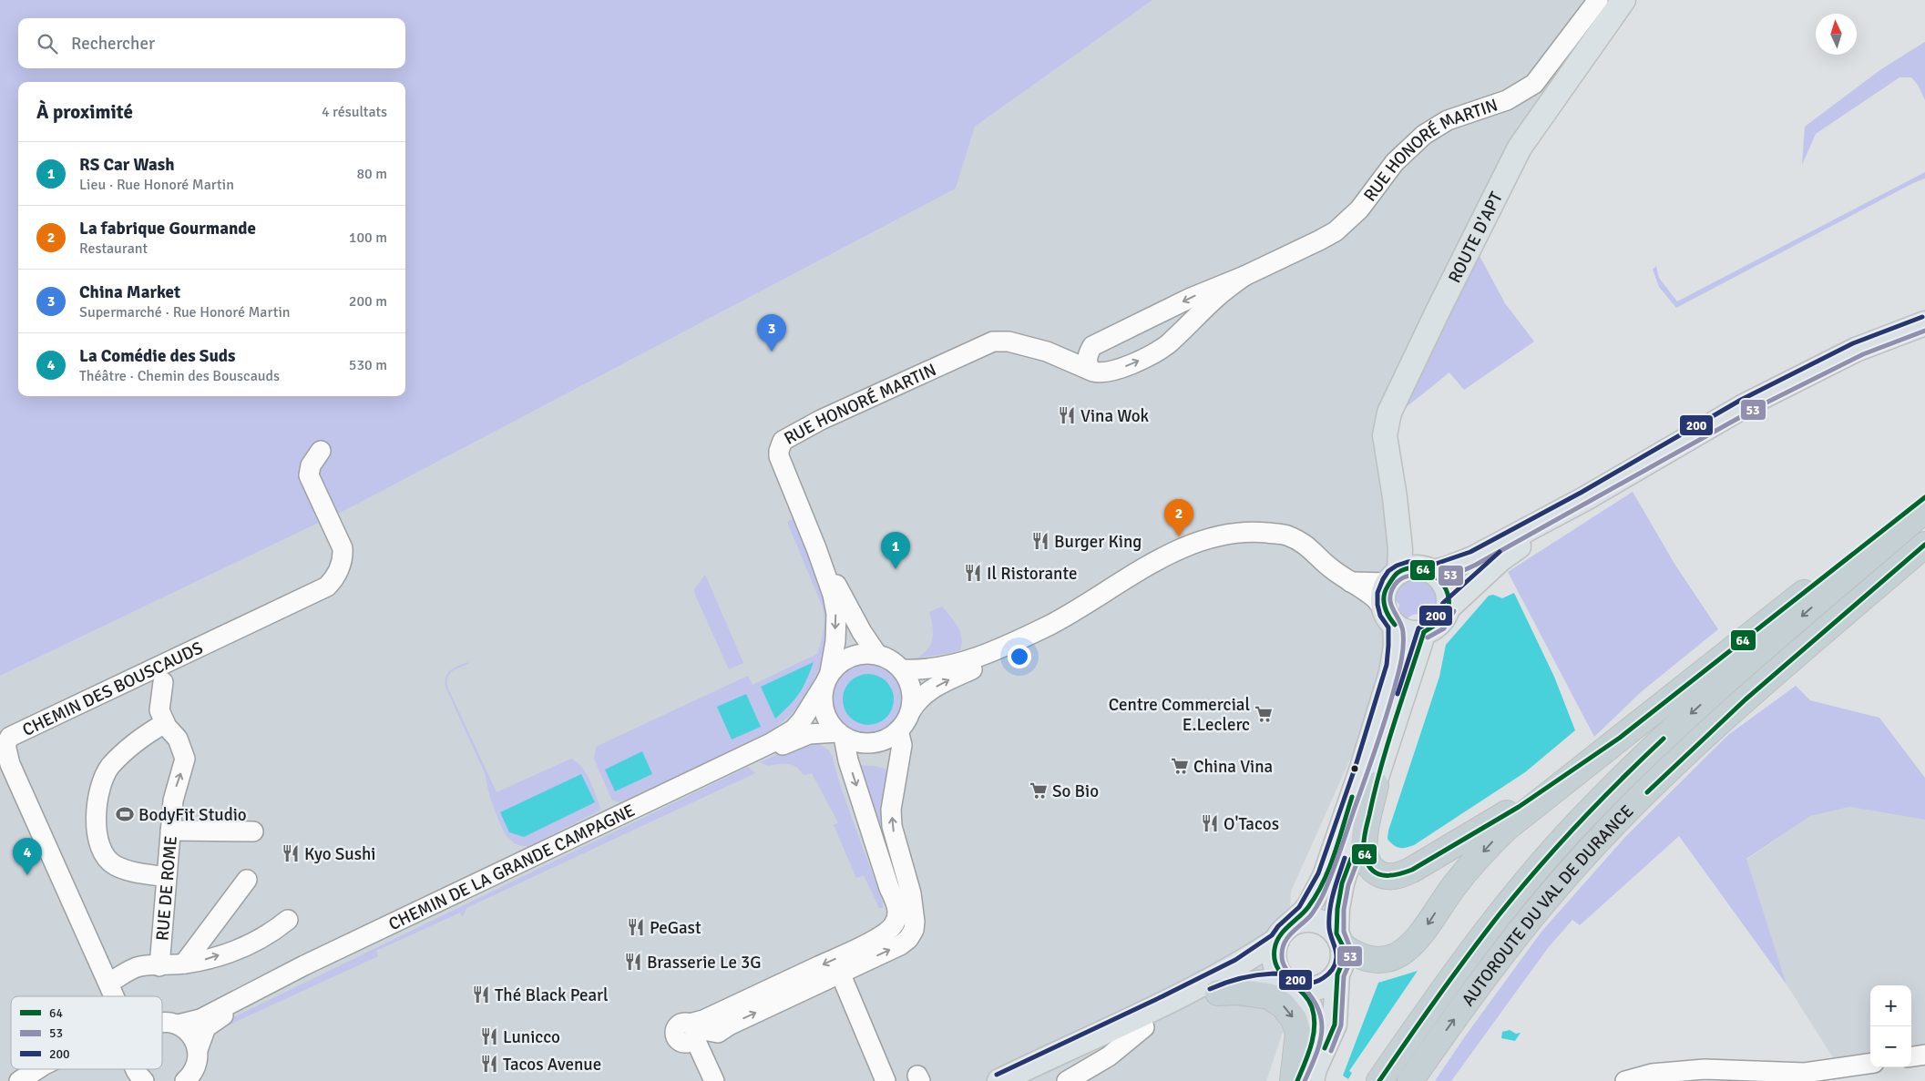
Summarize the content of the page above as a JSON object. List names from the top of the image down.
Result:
{
  "streets": {
    "highway": ["AUTOROUTE DU VAL DE DURANCE"],
    "main road": ["ROUTE D'APT"],
    "street": [
      "RUE HONORÉ MARTIN",
      "CHEMIN DES BOUSCAUDS",
      "CHEMIN DE LA GRANDE CAMPAGNE",
      "RUE DE ROME"
    ]
  },
  "crossings": [
    ["RUE HONORÉ MARTIN", "CHEMIN DE LA GRANDE CAMPAGNE"]
  ],
  "one_way": ["RUE DE ROME"],
  "places": {
    "restaurant": [
      "Vina Wok",
      "Burger King",
      "Il Ristorante",
      "O'Tacos",
      "Kyo Sushi",
      "PeGast",
      "Brasserie Le 3G",
      "Thé Black Pearl",
      "Lunicco",
      "Tacos Avenue"
    ],
    "supermarket": ["Centre Commercial E.Leclerc", "China Vina", "So Bio"],
    "sports": ["BodyFit Studio"]
  },
  "lines": ["transit line 200", "transit line 53", "transit line 64"],
  "legend": ["64", "53", "200"],
  "north": "top",
  "page": {
    "search": "Rechercher",
    "heading": ["À proximité", "4 résultats"],
    "list": [
      {
        "mark": "1",
        "name": "RS Car Wash",
        "note": "Lieu · Rue Honoré Martin",
        "value": "80 m"
      },
      {
        "mark": "2",
        "name": "La fabrique Gourmande",
        "note": "Restaurant",
        "value": "100 m"
      },
      {
        "mark": "3",
        "name": "China Market",
        "note": "Supermarché · Rue Honoré Martin",
        "value": "200 m"
      },
      {
        "mark": "4",
        "name": "La Comédie des Suds",
        "note": "Théâtre · Chemin des Bouscauds",
        "value": "530 m"
      }
    ],
    "pins": [
      "3",
      "2",
      "1",
      "4"
    ],
    "map_buttons": ["+", "−"]
  }
}
